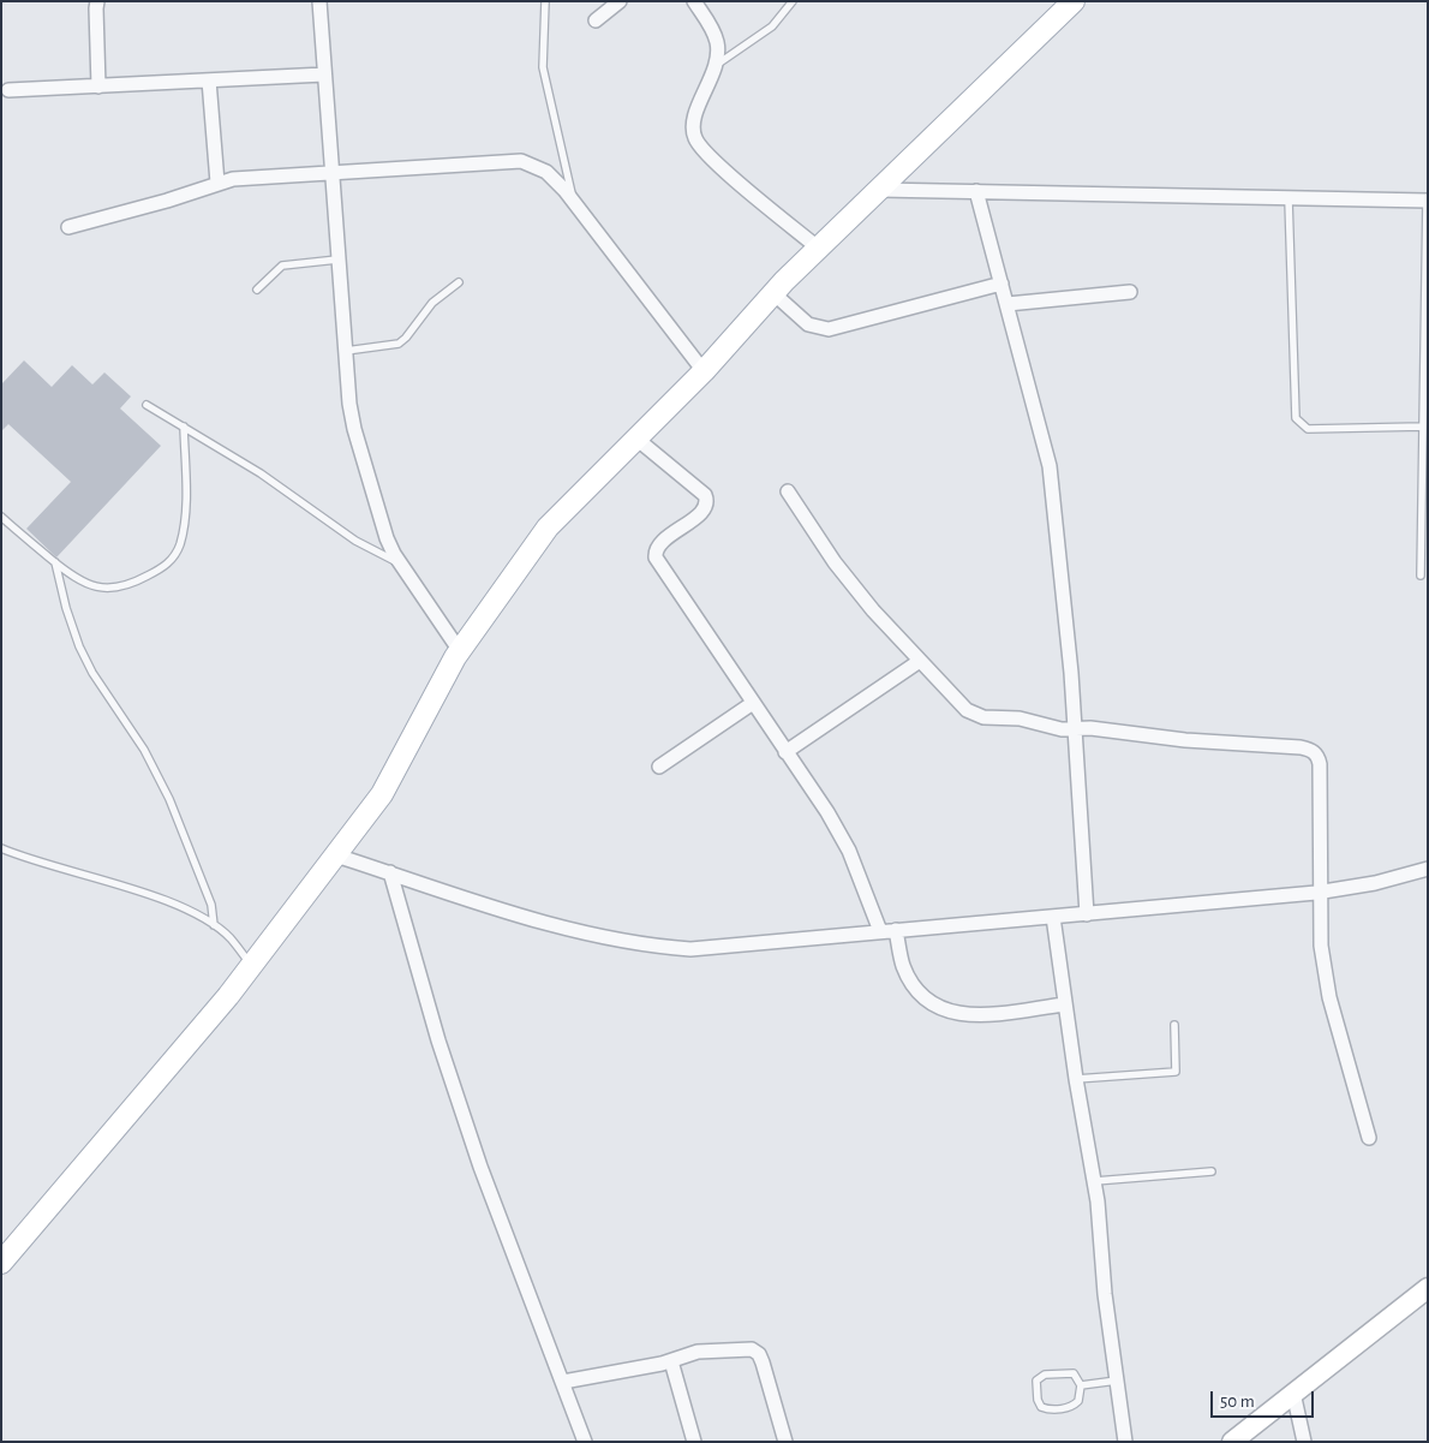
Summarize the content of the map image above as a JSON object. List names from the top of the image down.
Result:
{
  "scale_bar": "50 m"
}
